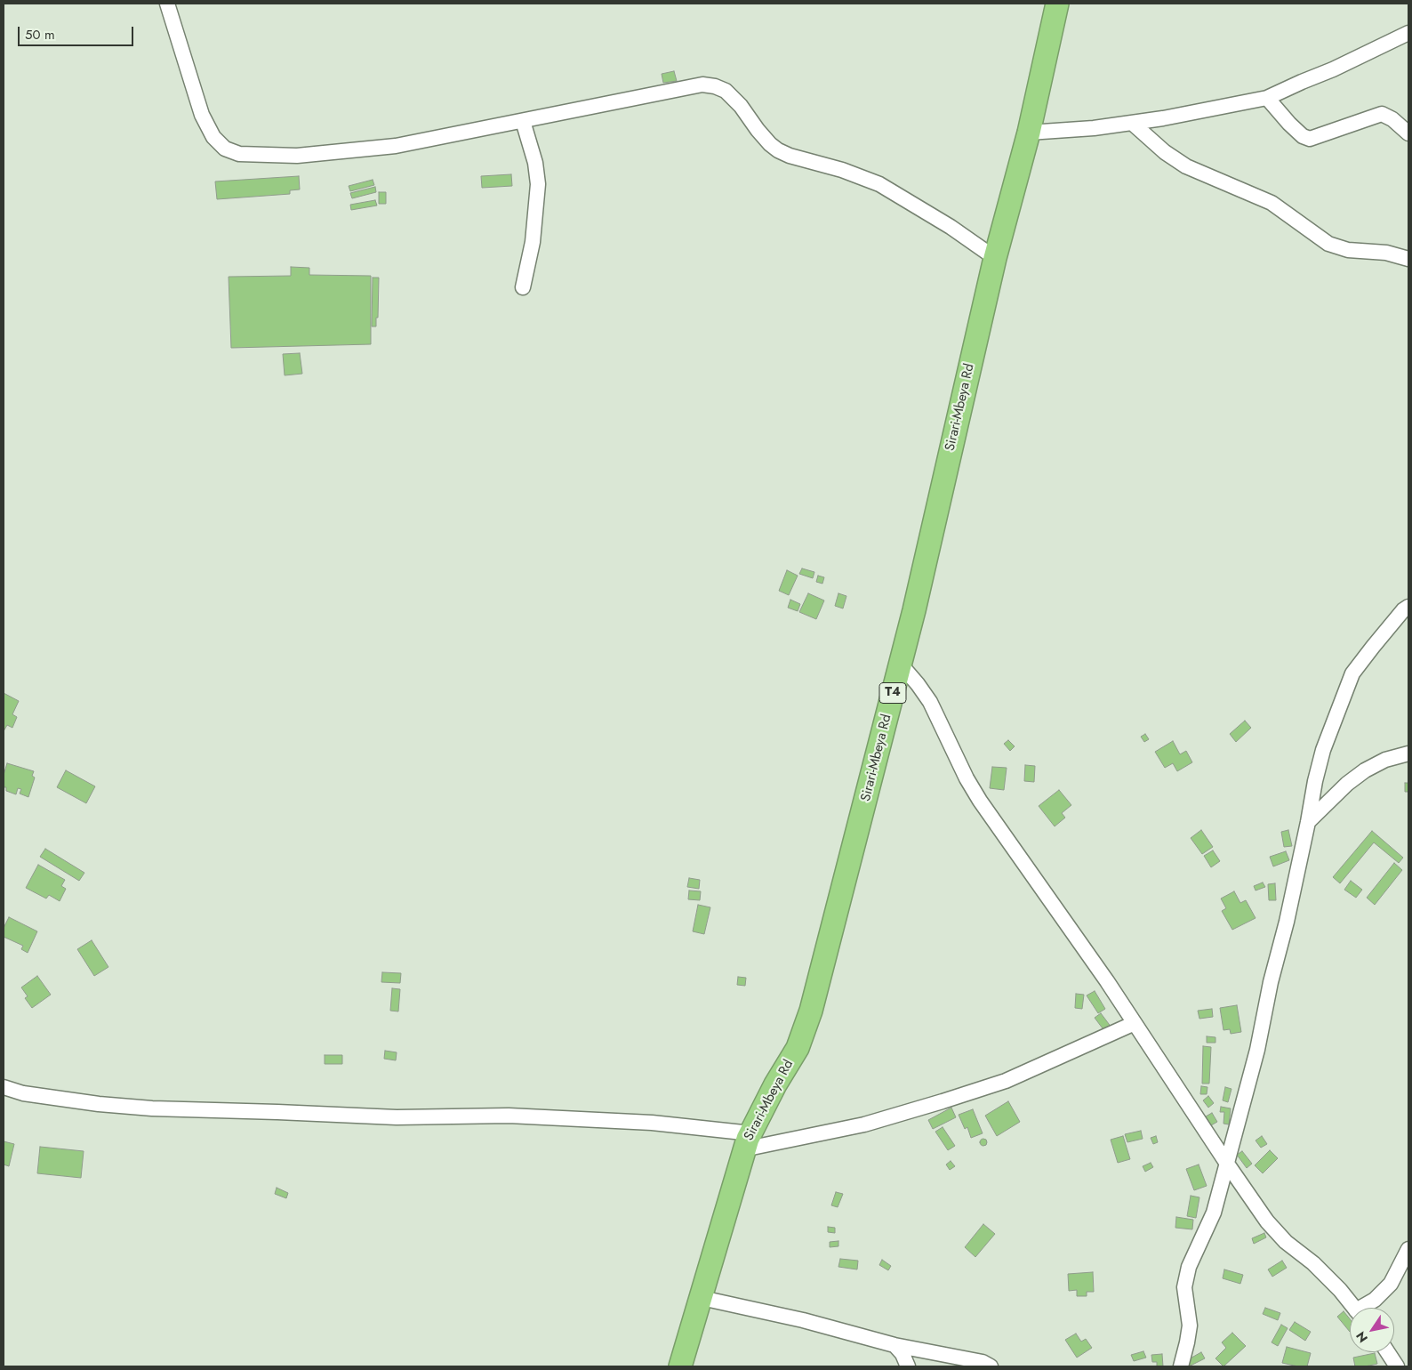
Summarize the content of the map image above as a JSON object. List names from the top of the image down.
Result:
{
  "streets": {
    "highway": ["Sirari-Mbeya Rd", "T4"]
  },
  "scale_bar": "50 m",
  "north": "bottom left"
}
